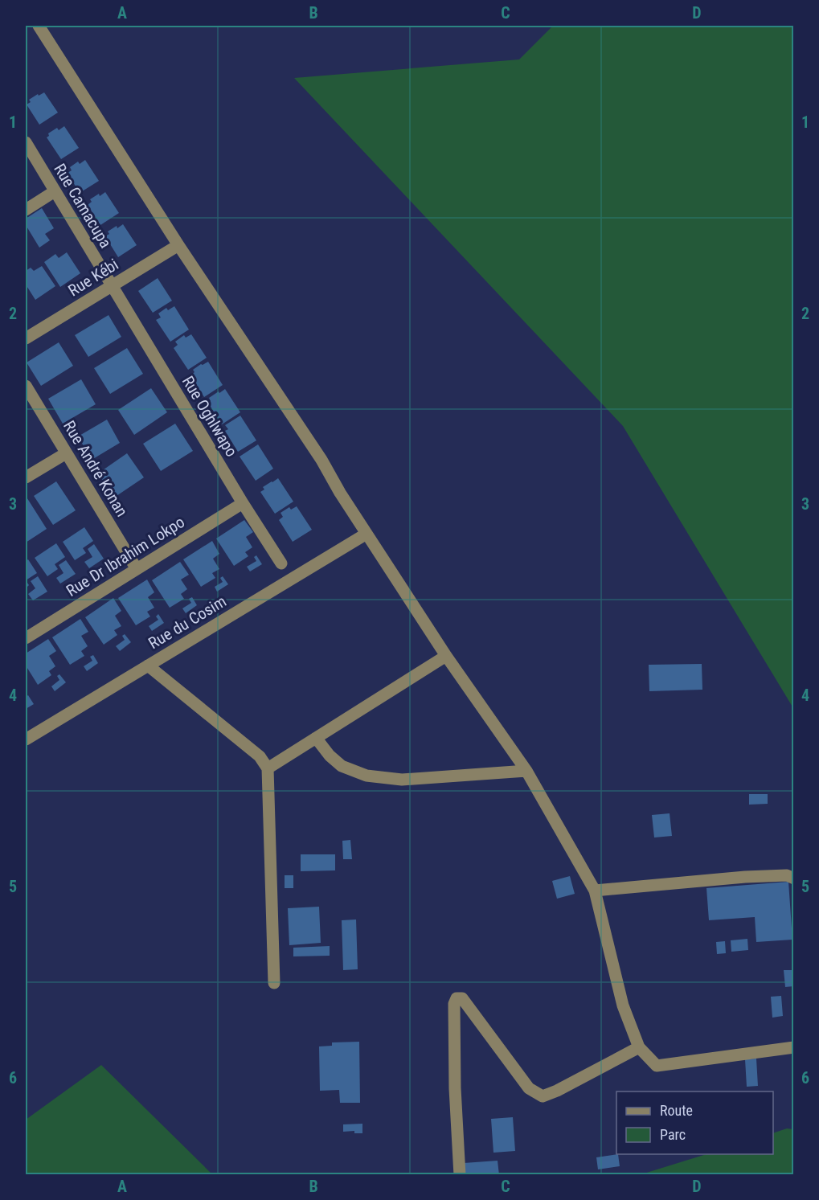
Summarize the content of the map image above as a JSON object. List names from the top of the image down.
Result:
{
  "streets": {
    "street": [
      "Rue Camacupa",
      "Rue Kébi",
      "Rue Oghlwapo",
      "Rue André Konan",
      "Rue Dr Ibrahim Lokpo",
      "Rue du Cosim"
    ]
  },
  "crossings": [
    ["Rue Camacupa", "Rue Kébi"],
    ["Rue Camacupa", "Rue Oghlwapo"],
    ["Rue Kébi", "Rue Oghlwapo"],
    ["Rue Oghlwapo", "Rue Dr Ibrahim Lokpo"],
    ["Rue André Konan", "Rue Dr Ibrahim Lokpo"]
  ],
  "legend": ["Route", "Parc"],
  "grid": {
    "columns": [
      "A",
      "B",
      "C",
      "D"
    ],
    "rows": [
      "1",
      "2",
      "3",
      "4",
      "5",
      "6"
    ]
  }
}
